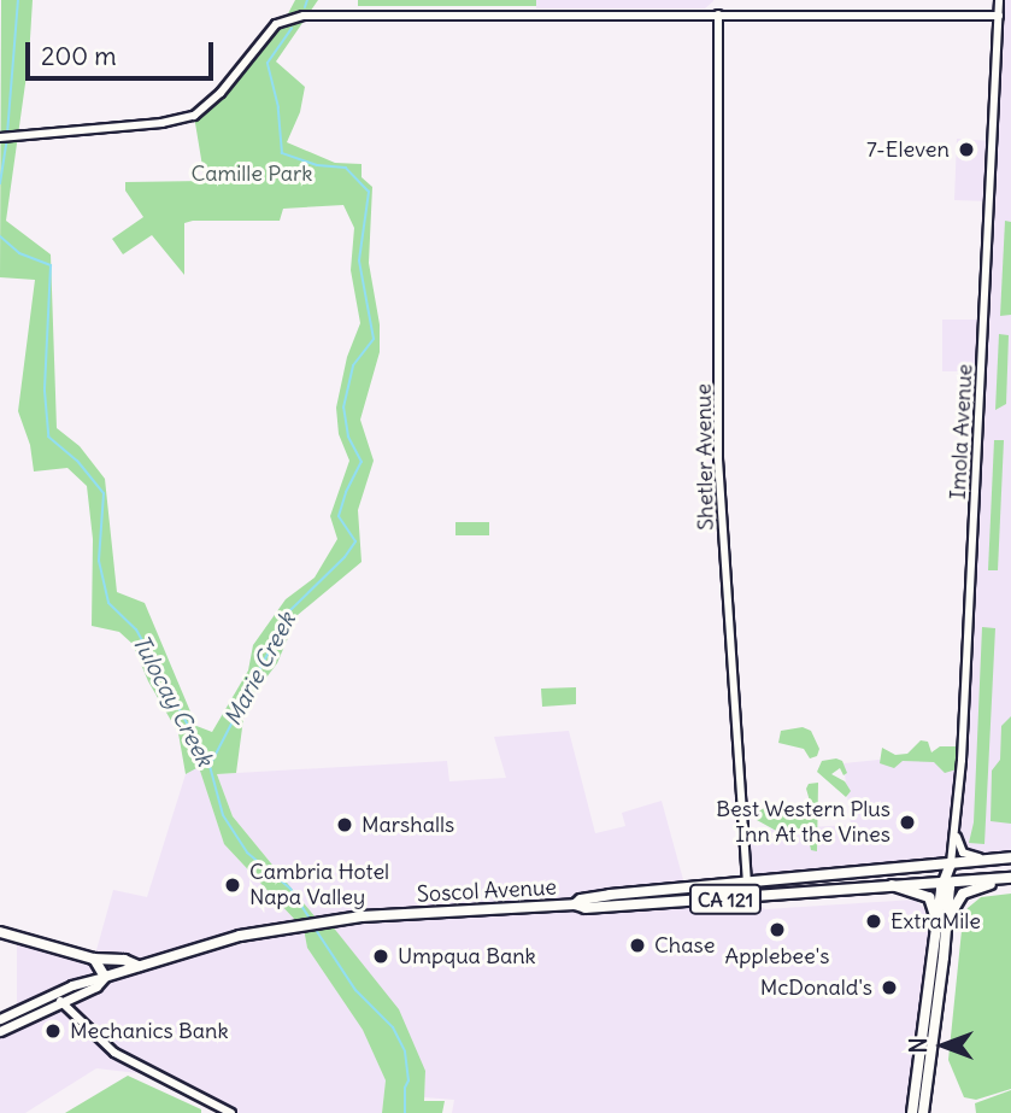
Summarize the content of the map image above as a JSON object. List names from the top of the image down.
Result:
{
  "streets": {
    "main road": ["Soscol Avenue", "CA 121"],
    "street": ["Imola Avenue", "Shetler Avenue"]
  },
  "crossings": [
    ["Imola Avenue", "Soscol Avenue"],
    ["Shetler Avenue", "Soscol Avenue"]
  ],
  "water": ["Marie Creek", "Tulocay Creek"],
  "parks": ["Camille Park"],
  "places": [
    "7-Eleven",
    "Best Western Plus Inn At the Vines",
    "Marshalls",
    "Cambria Hotel Napa Valley",
    "ExtraMile",
    "Applebee's",
    "Chase",
    "Umpqua Bank",
    "McDonald's",
    "Mechanics Bank"
  ],
  "scale_bar": "200 m",
  "north": "left"
}
